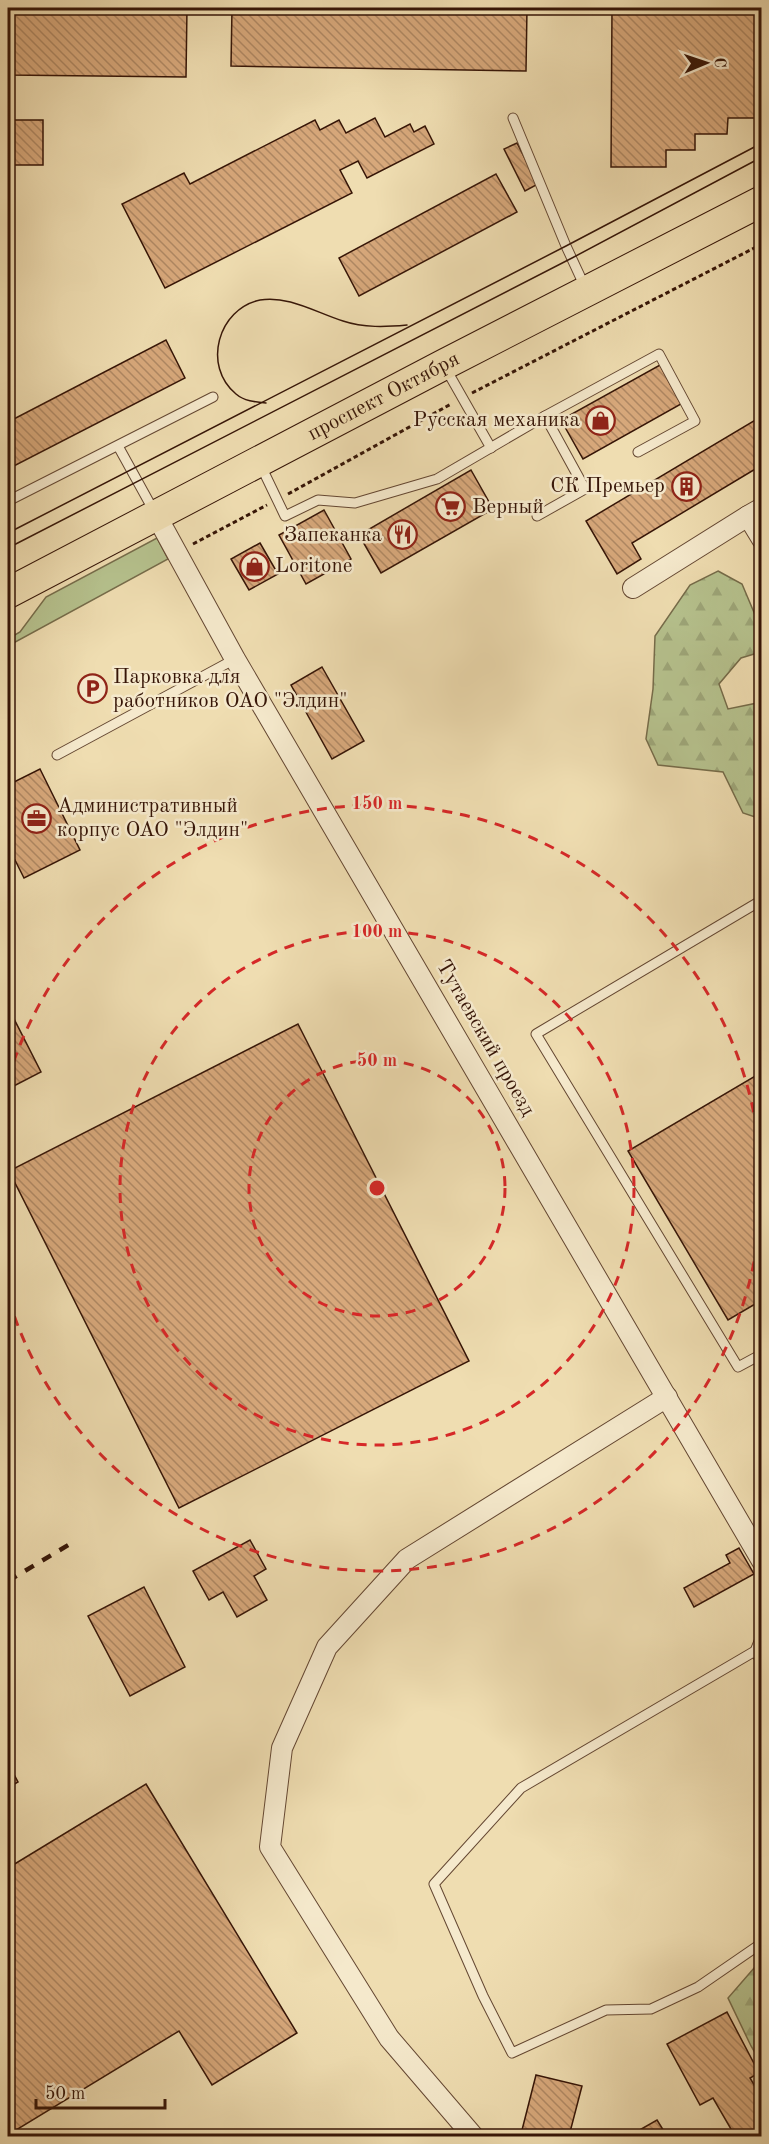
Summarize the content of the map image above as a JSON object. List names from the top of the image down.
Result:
{
  "streets": {
    "main road": ["проспект Октября"],
    "street": ["Тутаевский проезд"]
  },
  "crossings": [
    ["проспект Октября", "Тутаевский проезд"]
  ],
  "places": {
    "shop": ["Русская механика", "Loritone"],
    "building": ["СК Премьер"],
    "supermarket": ["Верный"],
    "restaurant": ["Запеканка"],
    "parking": ["Парковка для работников ОАО \"Элдин\""],
    "office": ["Административный корпус ОАО \"Элдин\""]
  },
  "scale_bar": "50 m",
  "north": "right",
  "rings": ["150 m", "100 m", "50 m"]
}
